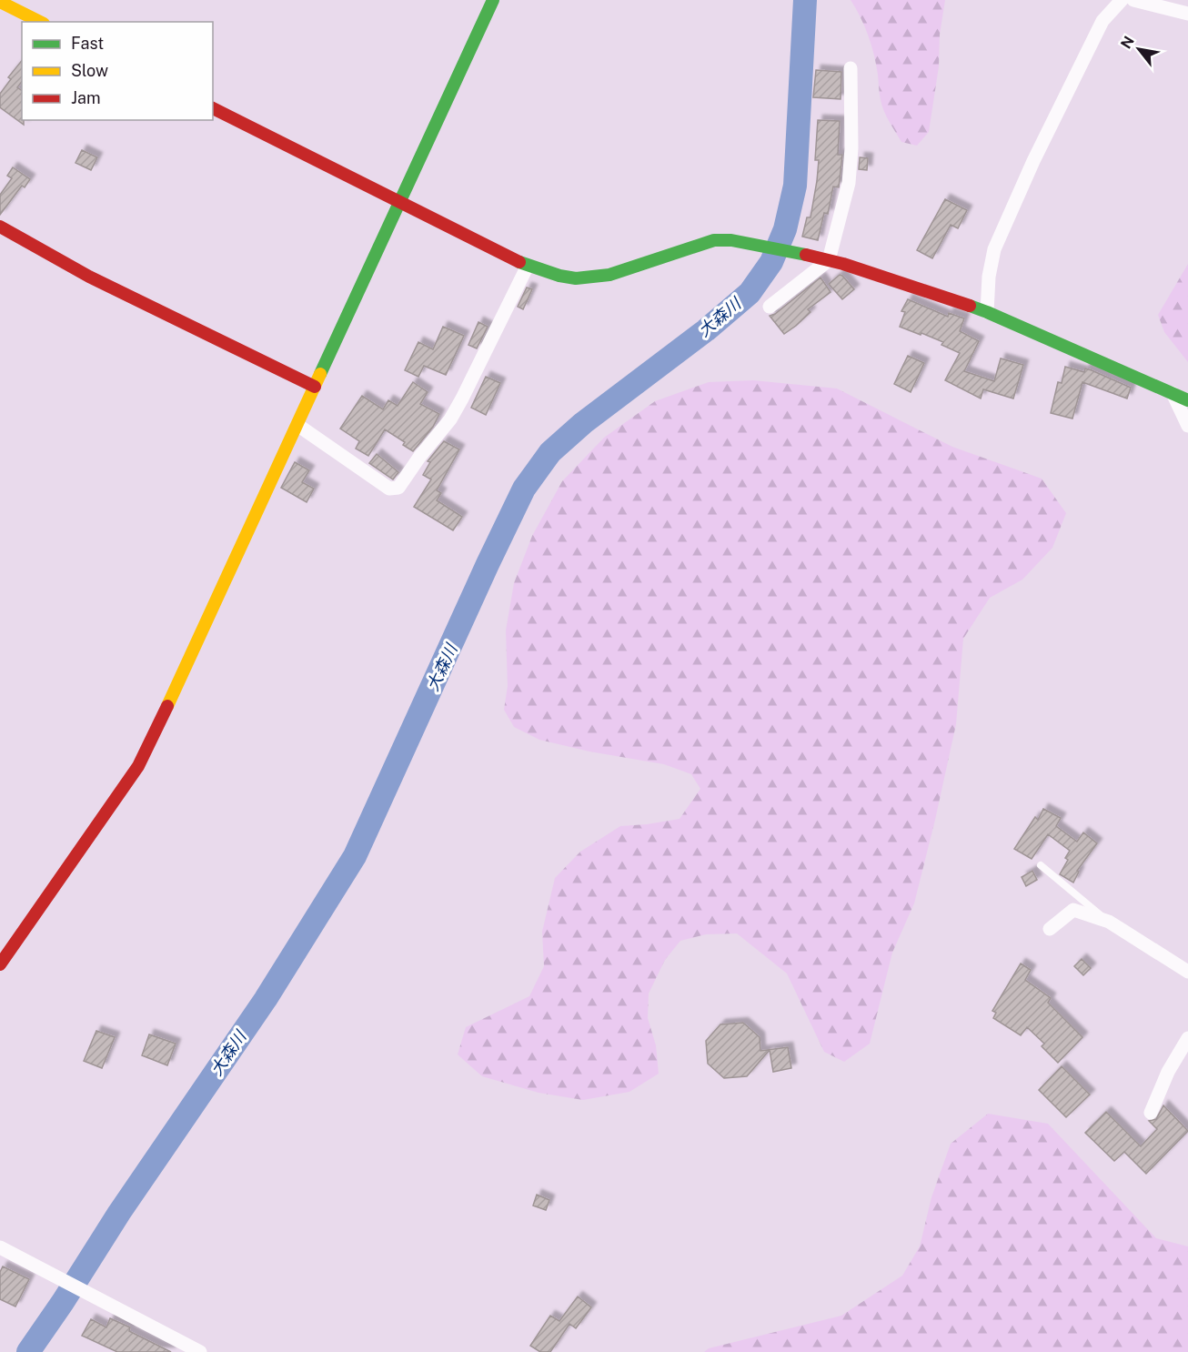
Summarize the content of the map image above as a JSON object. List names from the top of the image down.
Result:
{
  "water": ["大森川"],
  "legend": ["Fast", "Slow", "Jam"],
  "north": "top left"
}
